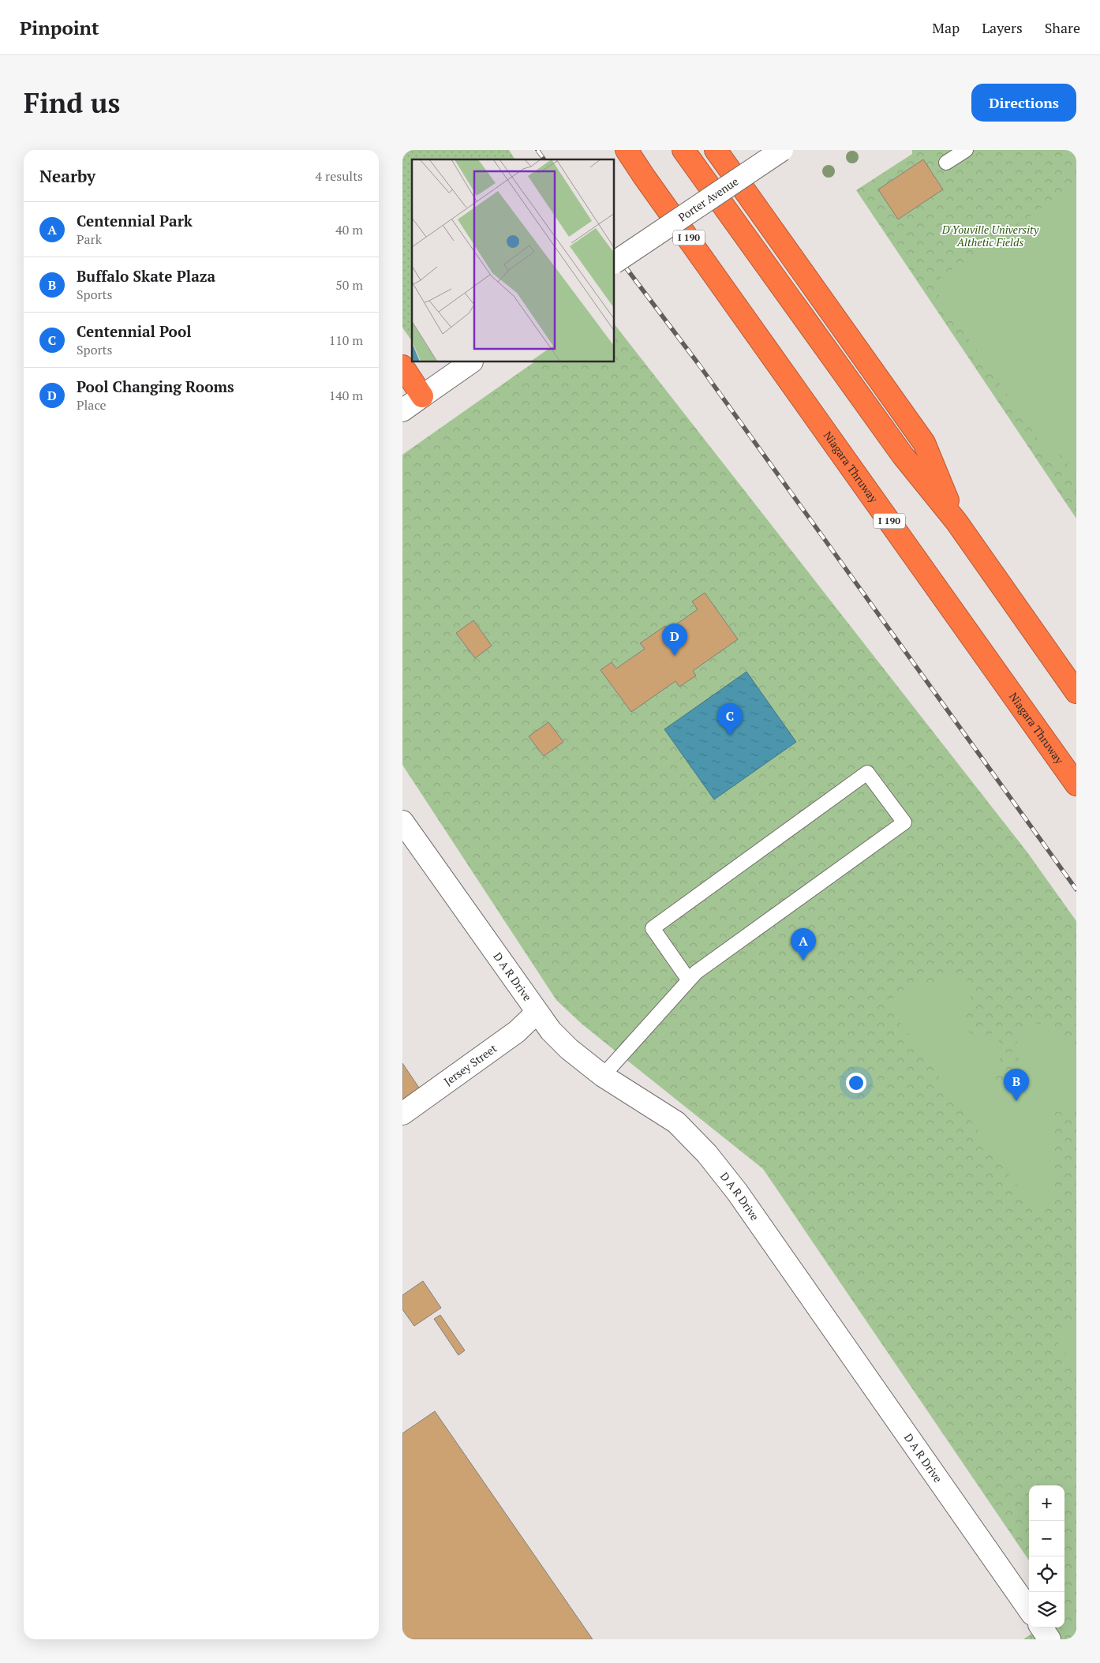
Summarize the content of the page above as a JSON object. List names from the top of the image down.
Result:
{
  "streets": {
    "highway": ["I 190", "Niagara Thruway"],
    "street": ["Porter Avenue", "D A R Drive", "Jersey Street"]
  },
  "crossings": [
    ["D A R Drive", "Jersey Street"]
  ],
  "parks": ["D'Youville University Althetic Fields"],
  "page": {
    "header": "Pinpoint",
    "nav": ["Map", "Layers", "Share"],
    "buttons": "Directions",
    "title": "Find us",
    "heading": ["Nearby", "4 results"],
    "list": [
      {
        "mark": "A",
        "name": "Centennial Park",
        "note": "Park",
        "value": "40 m"
      },
      {
        "mark": "B",
        "name": "Buffalo Skate Plaza",
        "note": "Sports",
        "value": "50 m"
      },
      {
        "mark": "C",
        "name": "Centennial Pool",
        "note": "Sports",
        "value": "110 m"
      },
      {
        "mark": "D",
        "name": "Pool Changing Rooms",
        "note": "Place",
        "value": "140 m"
      }
    ],
    "pins": [
      "D",
      "C",
      "A",
      "B"
    ],
    "map_buttons": ["+", "−"]
  }
}
